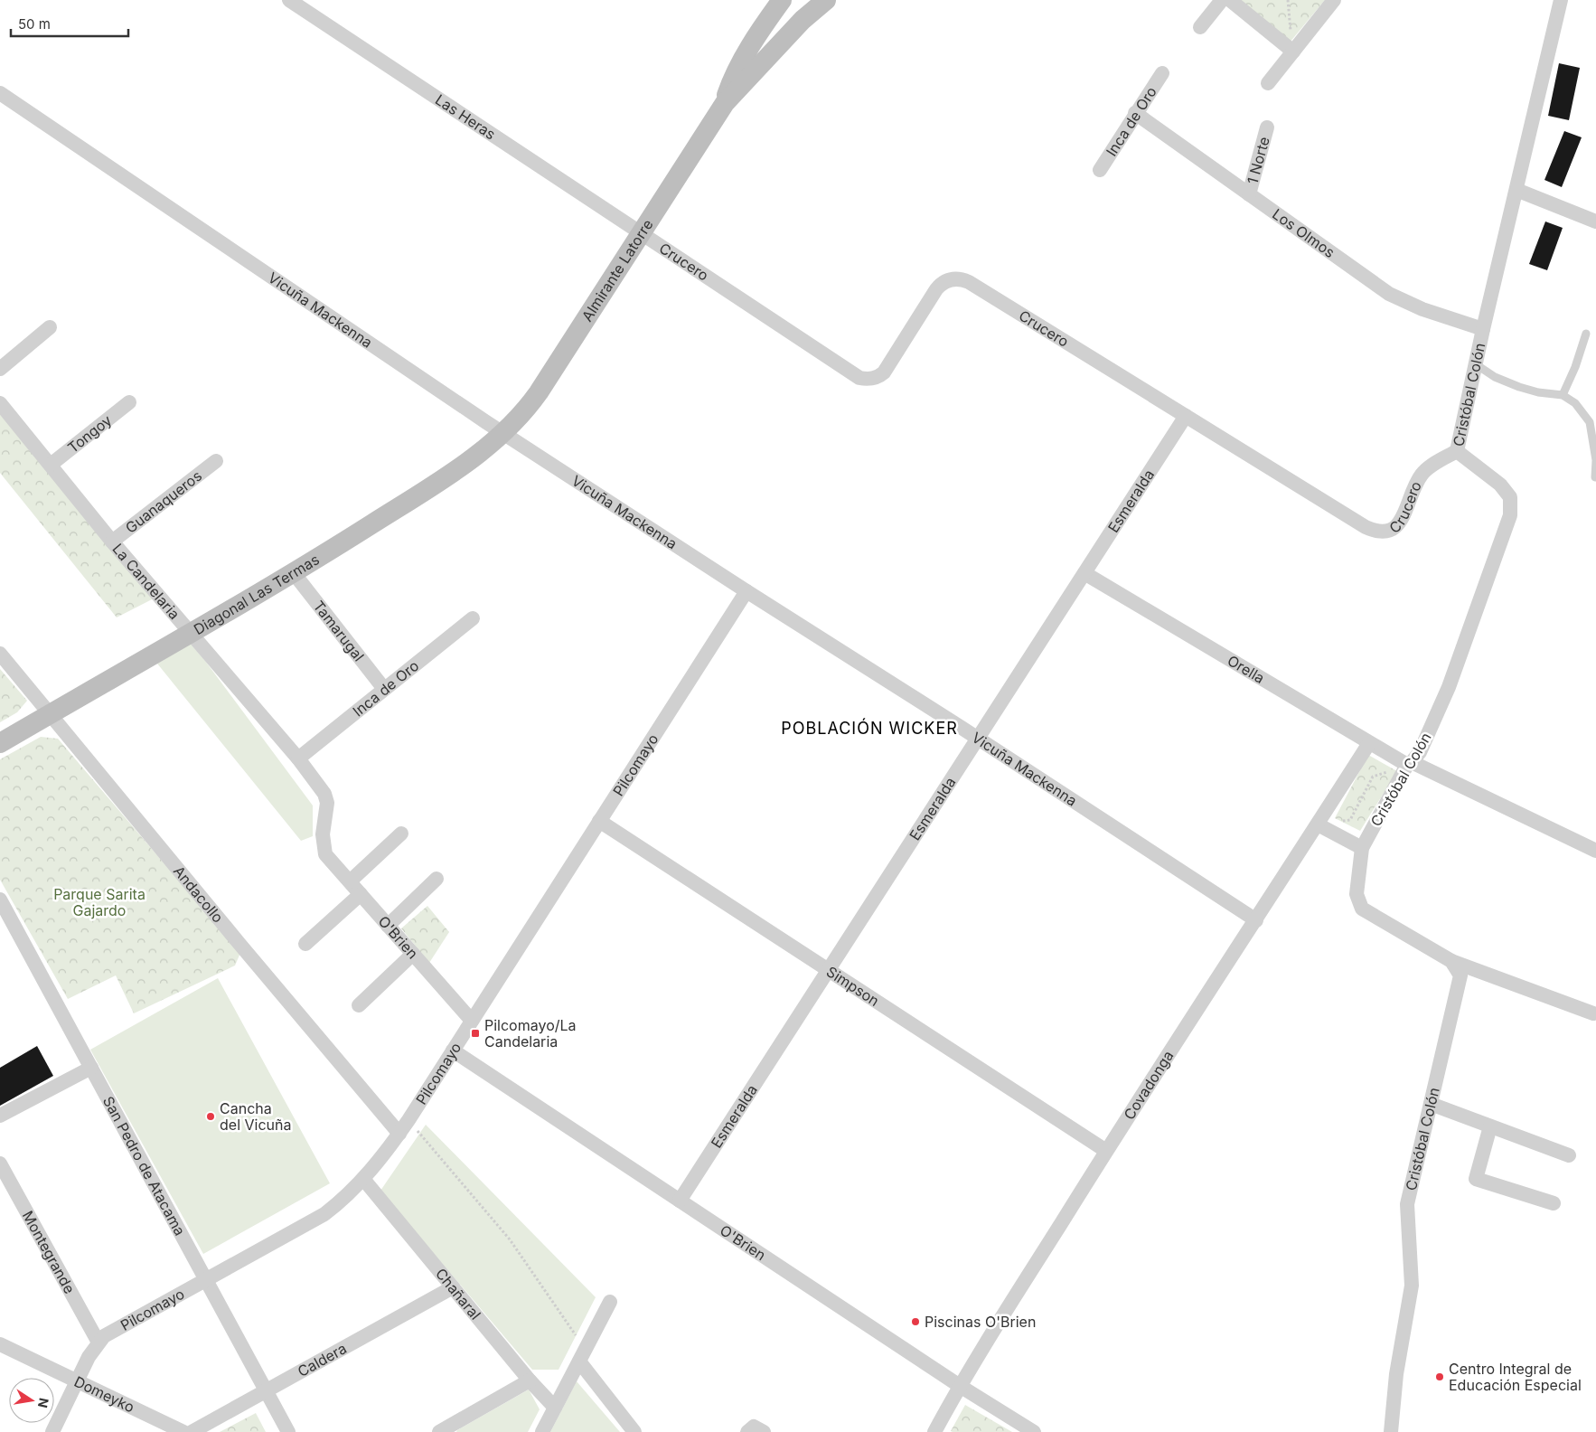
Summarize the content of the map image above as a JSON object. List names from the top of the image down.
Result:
{
  "streets": {
    "main road": ["Almirante Latorre", "Diagonal Las Termas"],
    "street": [
      "Las Heras",
      "Inca de Oro",
      "1 Norte",
      "Los Olmos",
      "Crucero",
      "Vicuña Mackenna",
      "Cristóbal Colón",
      "Tongoy",
      "Guanaqueros",
      "Esmeralda",
      "La Candelaria",
      "Tamarugal",
      "Orella",
      "Pilcomayo",
      "Andacollo",
      "O'Brien",
      "Simpson",
      "Covadonga",
      "San Pedro de Atacama",
      "Montegrande",
      "Chañaral",
      "Caldera",
      "Domeyko"
    ]
  },
  "crossings": [
    ["Las Heras", "Crucero"],
    ["Las Heras", "Almirante Latorre"],
    ["Inca de Oro", "Los Olmos"],
    ["Inca de Oro", "La Candelaria"],
    ["Inca de Oro", "Tamarugal"],
    ["1 Norte", "Los Olmos"],
    ["Los Olmos", "Cristóbal Colón"],
    ["Crucero", "Almirante Latorre"],
    ["Crucero", "Cristóbal Colón"],
    ["Crucero", "Esmeralda"],
    ["Almirante Latorre", "Vicuña Mackenna"],
    ["Almirante Latorre", "Diagonal Las Termas"],
    ["Vicuña Mackenna", "Esmeralda"],
    ["Vicuña Mackenna", "Diagonal Las Termas"],
    ["Vicuña Mackenna", "Pilcomayo"],
    ["Vicuña Mackenna", "Covadonga"],
    ["Cristóbal Colón", "Orella"],
    ["Tongoy", "La Candelaria"],
    ["Guanaqueros", "La Candelaria"],
    ["Esmeralda", "Orella"],
    ["Esmeralda", "O'Brien"],
    ["Esmeralda", "Simpson"],
    ["La Candelaria", "Diagonal Las Termas"],
    ["La Candelaria", "O'Brien"],
    ["Diagonal Las Termas", "Tamarugal"],
    ["Diagonal Las Termas", "Andacollo"],
    ["Orella", "Covadonga"],
    ["Pilcomayo", "Andacollo"],
    ["Pilcomayo", "O'Brien"],
    ["Pilcomayo", "Simpson"],
    ["Pilcomayo", "San Pedro de Atacama"],
    ["Pilcomayo", "Montegrande"],
    ["Pilcomayo", "Chañaral"],
    ["Pilcomayo", "Domeyko"],
    ["O'Brien", "Covadonga"],
    ["Simpson", "Covadonga"],
    ["San Pedro de Atacama", "Caldera"],
    ["Chañaral", "Caldera"]
  ],
  "districts": ["POBLACIÓN WICKER"],
  "parks": ["Parque Sarita Gajardo"],
  "places": {
    "transit": ["Pilcomayo/La Candelaria"],
    "other": ["Cancha del Vicuña", "Piscinas O'Brien", "Centro Integral de Educación Especial"]
  },
  "scale_bar": "50 m",
  "north": "right"
}
